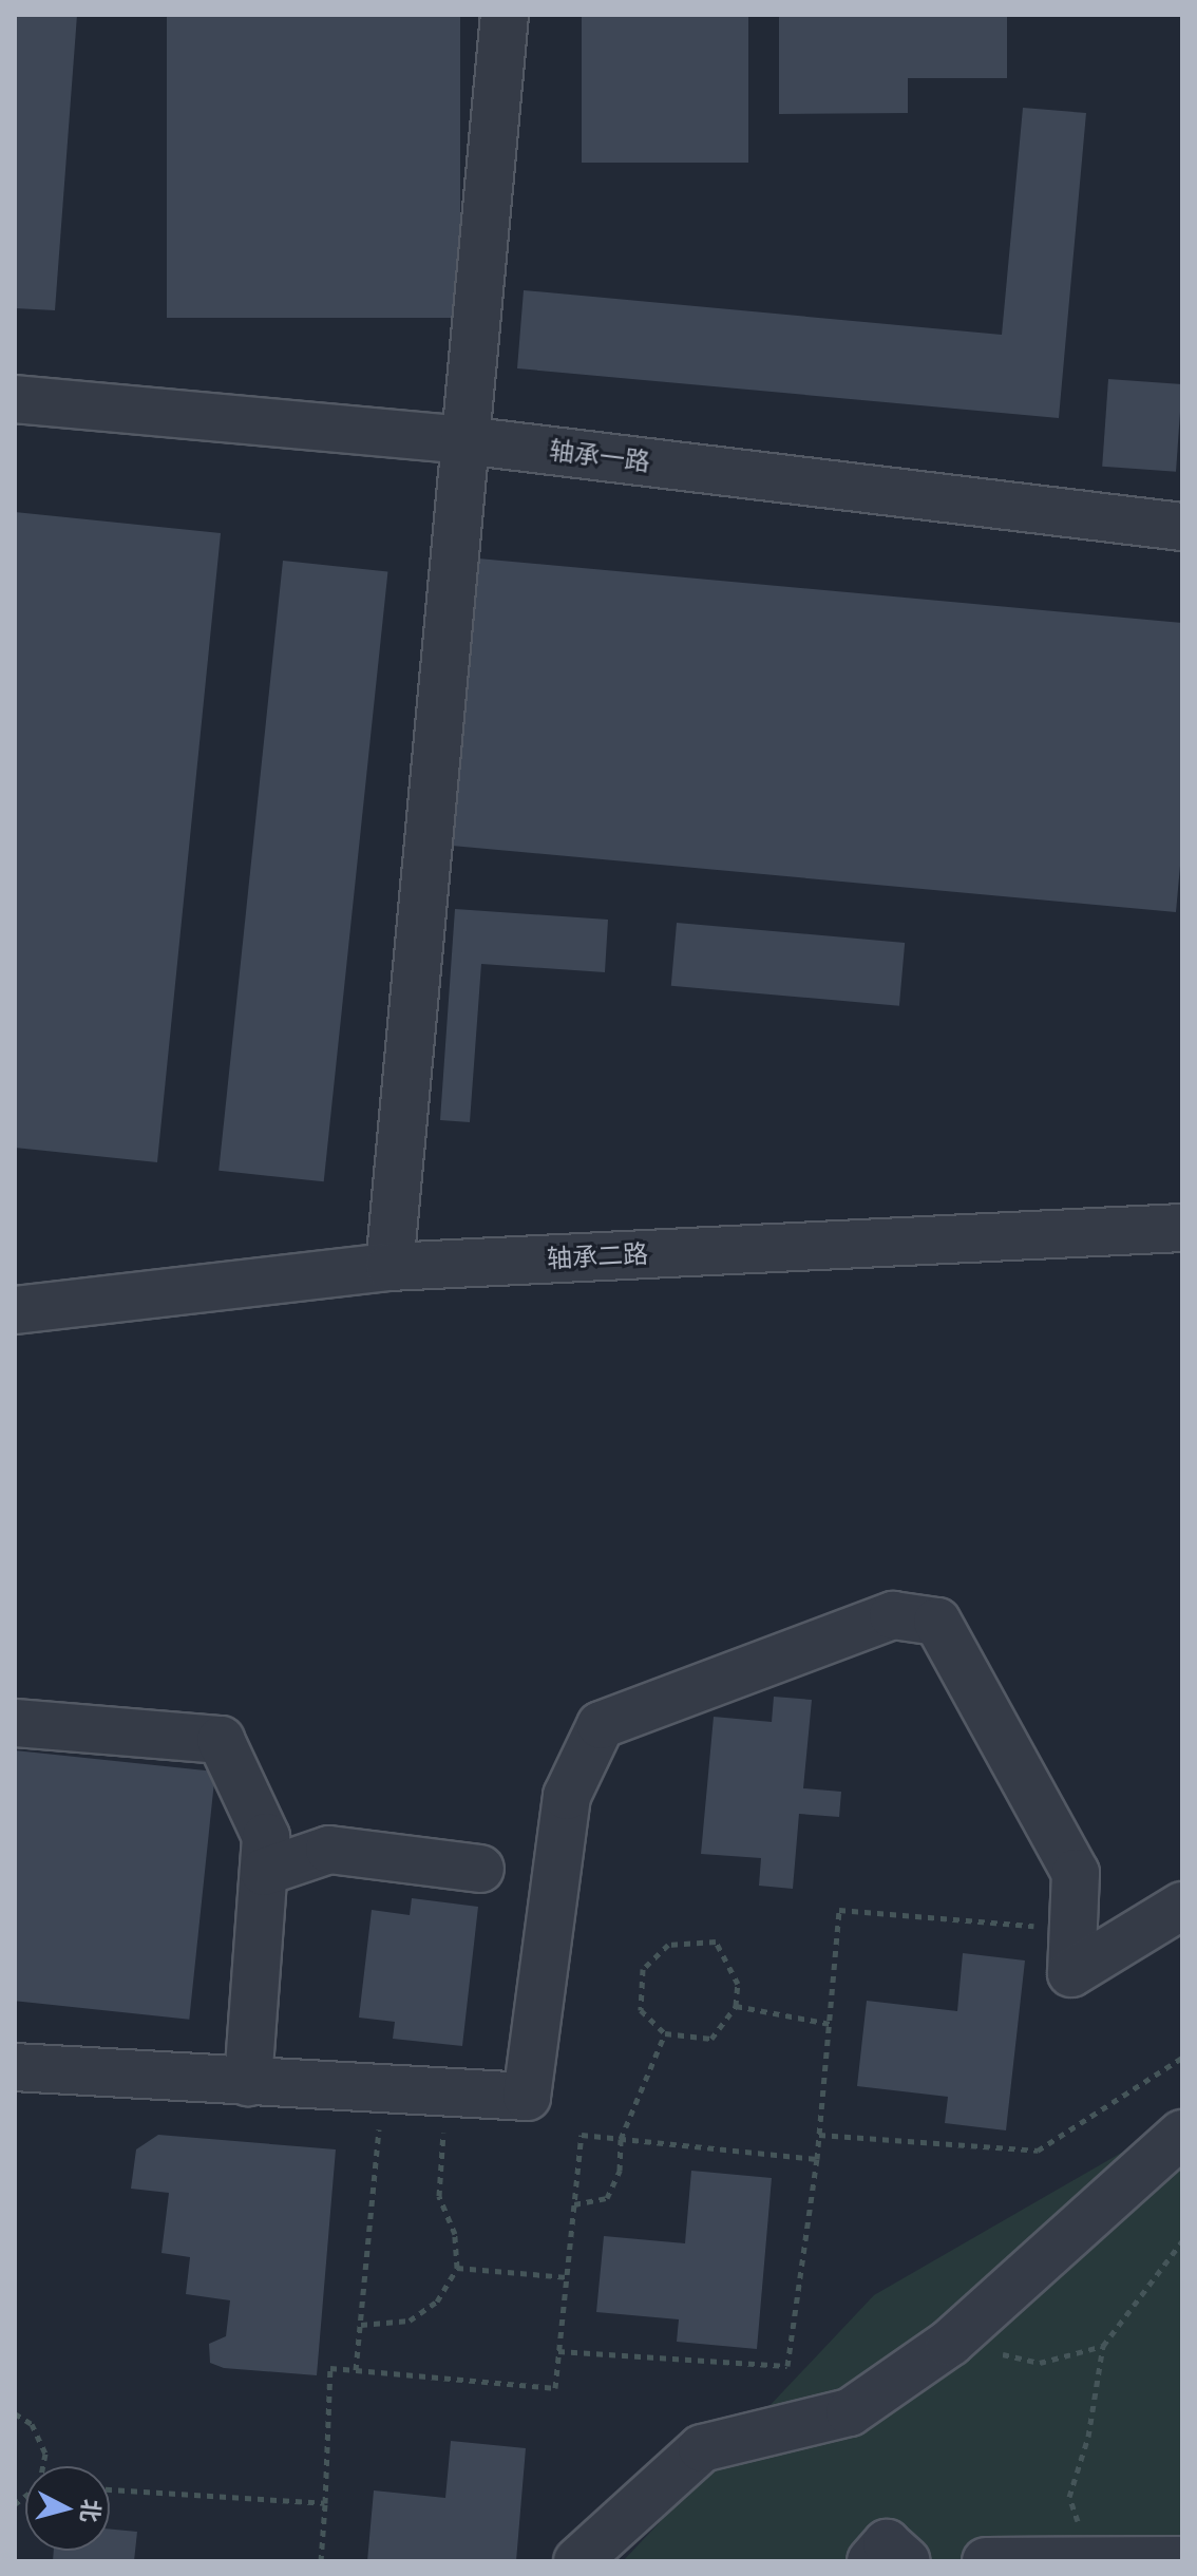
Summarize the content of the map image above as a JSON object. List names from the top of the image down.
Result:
{
  "streets": {
    "street": ["轴承一路", "轴承二路"]
  },
  "north": "right"
}
